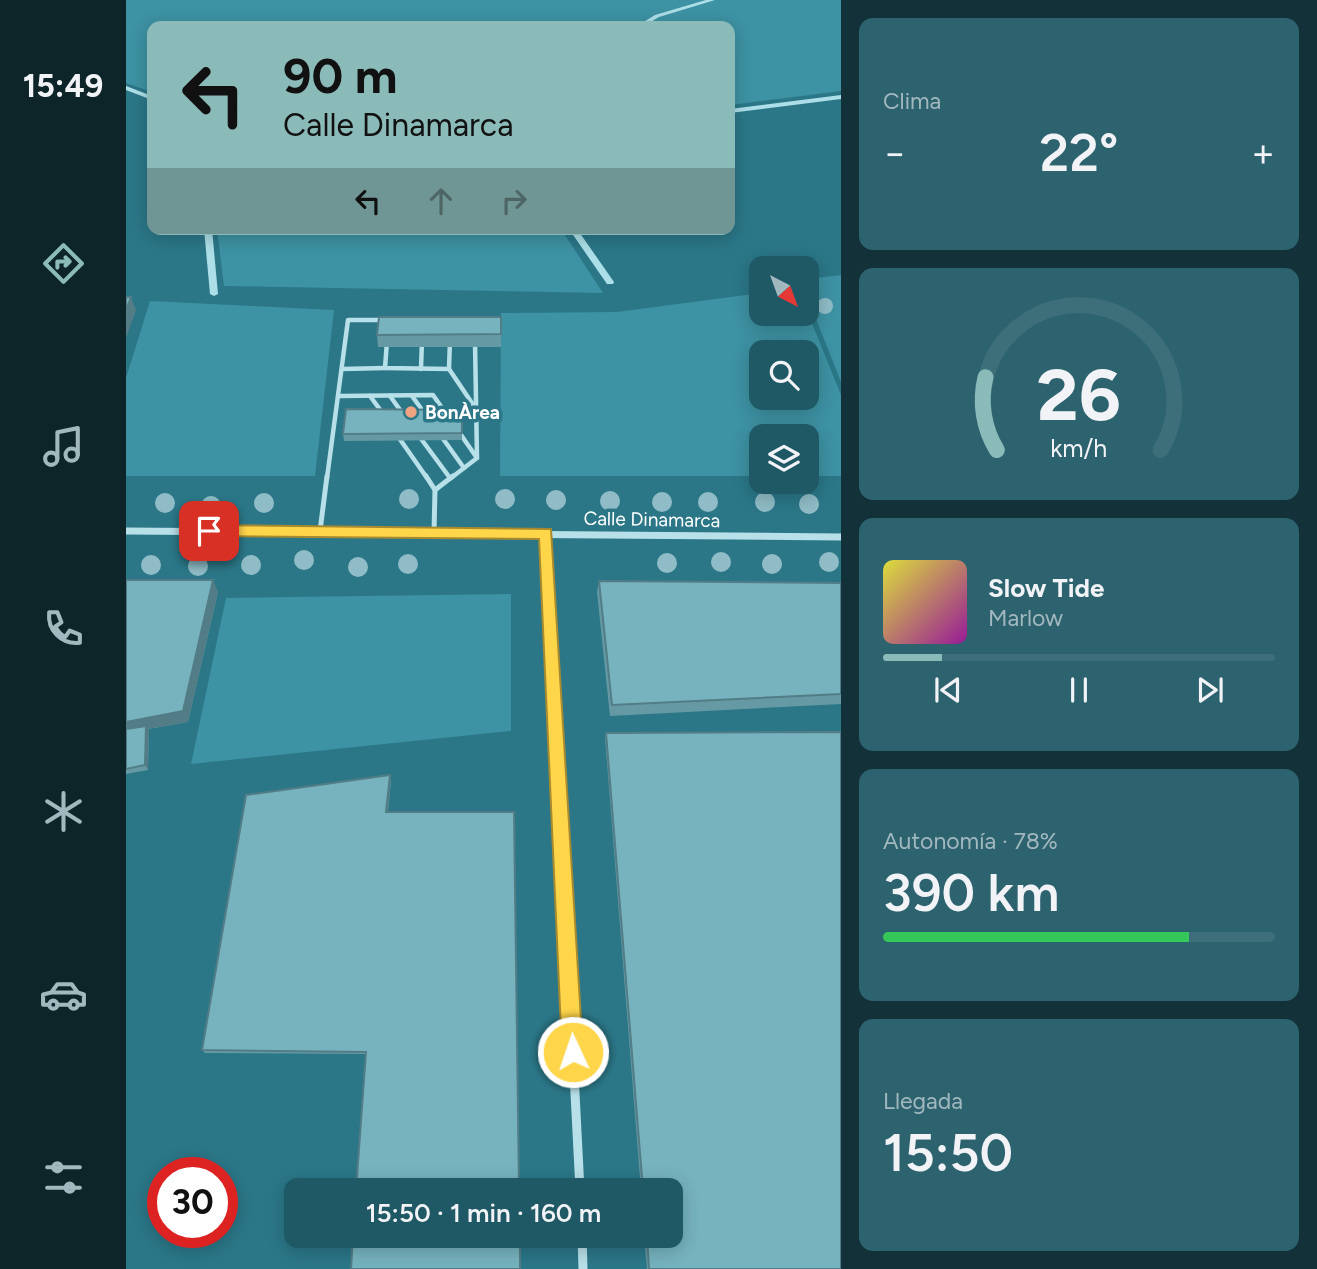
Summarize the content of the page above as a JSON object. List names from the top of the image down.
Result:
{
  "streets": {
    "street": ["Calle Dinamarca"]
  },
  "places": ["BonÀrea"],
  "north": "bottom right",
  "page": {
    "tabs": "15:49",
    "tile": [
      "Clima",
      ["Autonomía · 78%", "390 km"],
      ["Llegada", "15:50"]
    ],
    "turn": ["90 m", "Calle Dinamarca"],
    "heat": ["−", "22°", "+"],
    "song": ["Slow Tide", "Marlow"],
    "limit": "30",
    "trip": "15:50 · 1 min · 160 m",
    "gauge": ["26", "km/h"]
  }
}
